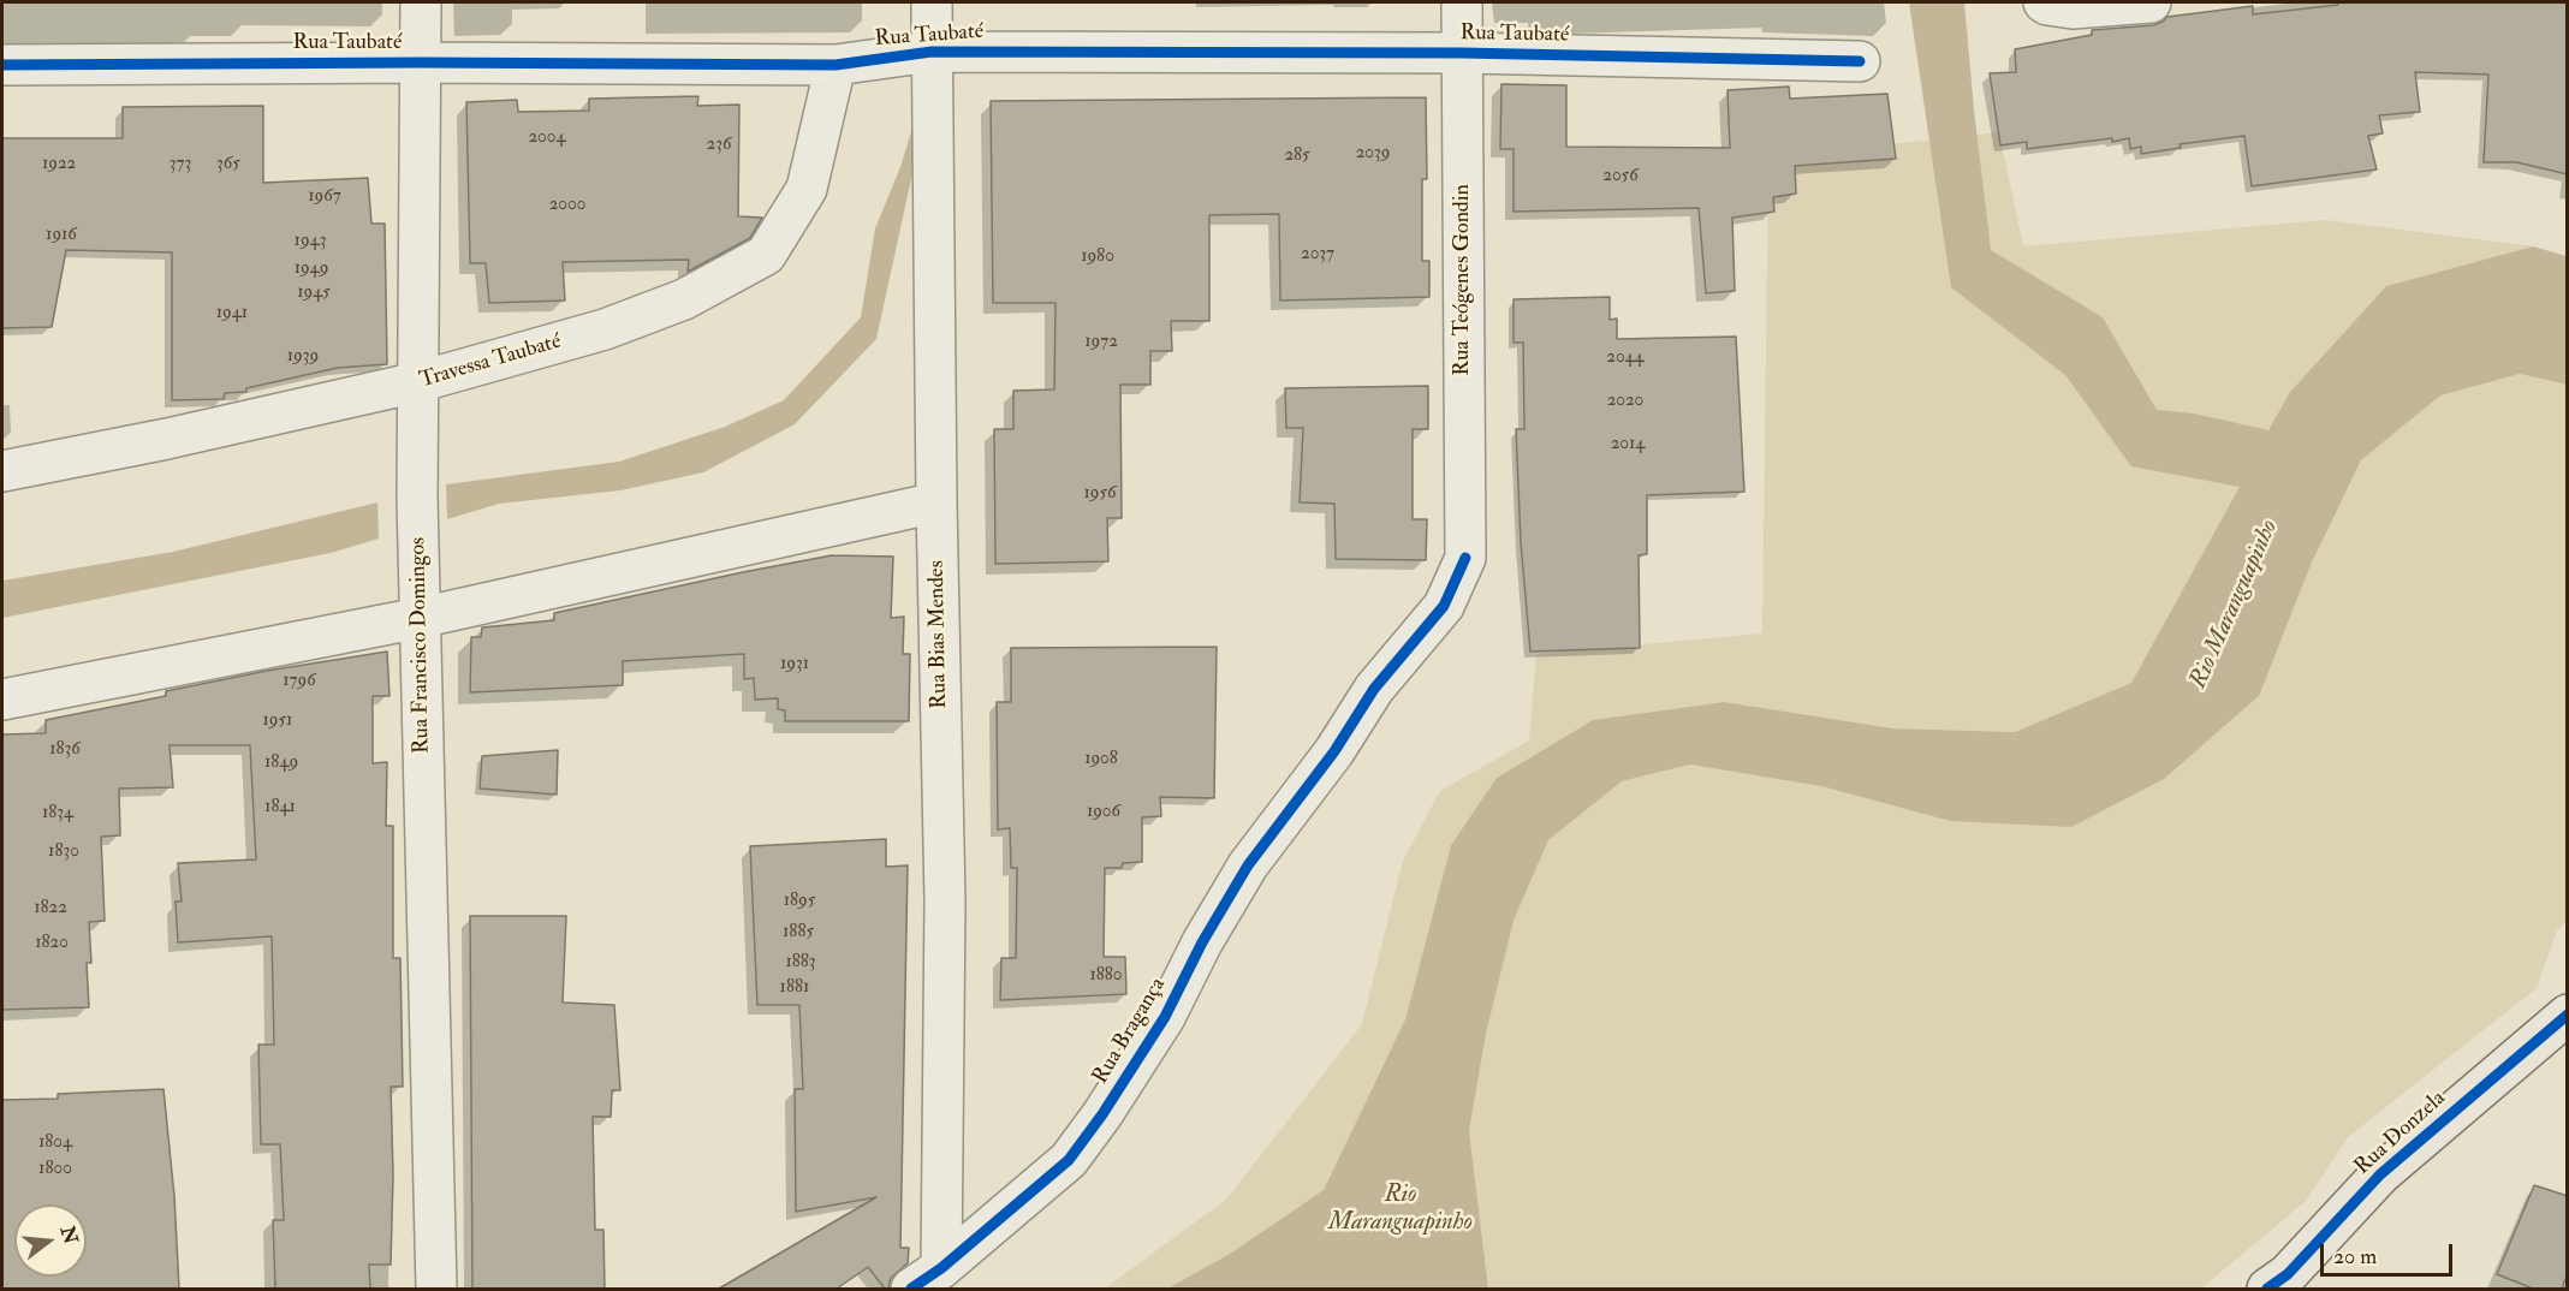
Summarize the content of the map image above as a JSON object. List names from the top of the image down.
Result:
{
  "streets": {
    "main road": ["Rua Donzela"],
    "street": [
      "Rua Taubaté",
      "Rua Teógenes Gondin",
      "Travessa Taubaté",
      "Rua Bias Mendes",
      "Rua Francisco Domingos",
      "Rua Bragança"
    ]
  },
  "crossings": [
    ["Rua Taubaté", "Rua Teógenes Gondin"],
    ["Rua Taubaté", "Travessa Taubaté"],
    ["Rua Taubaté", "Rua Bias Mendes"],
    ["Rua Taubaté", "Rua Francisco Domingos"],
    ["Rua Teógenes Gondin", "Rua Bragança"],
    ["Travessa Taubaté", "Rua Francisco Domingos"],
    ["Rua Bias Mendes", "Rua Bragança"]
  ],
  "water": ["Rio Maranguapinho"],
  "house_numbers": [
    "2004",
    "236",
    "2039",
    "285",
    "1922",
    "373",
    "365",
    "2056",
    "1967",
    "2000",
    "1916",
    "1943",
    "2037",
    "1980",
    "1949",
    "1945",
    "1941",
    "1972",
    "1939",
    "2044",
    "2020",
    "2014",
    "1956",
    "1931",
    "1796",
    "1951",
    "1836",
    "1908",
    "1849",
    "1841",
    "1906",
    "1834",
    "1830",
    "1895",
    "1822",
    "1885",
    "1820",
    "1883",
    "1880",
    "1881",
    "1804",
    "1800"
  ],
  "scale_bar": "20 m",
  "north": "right"
}
